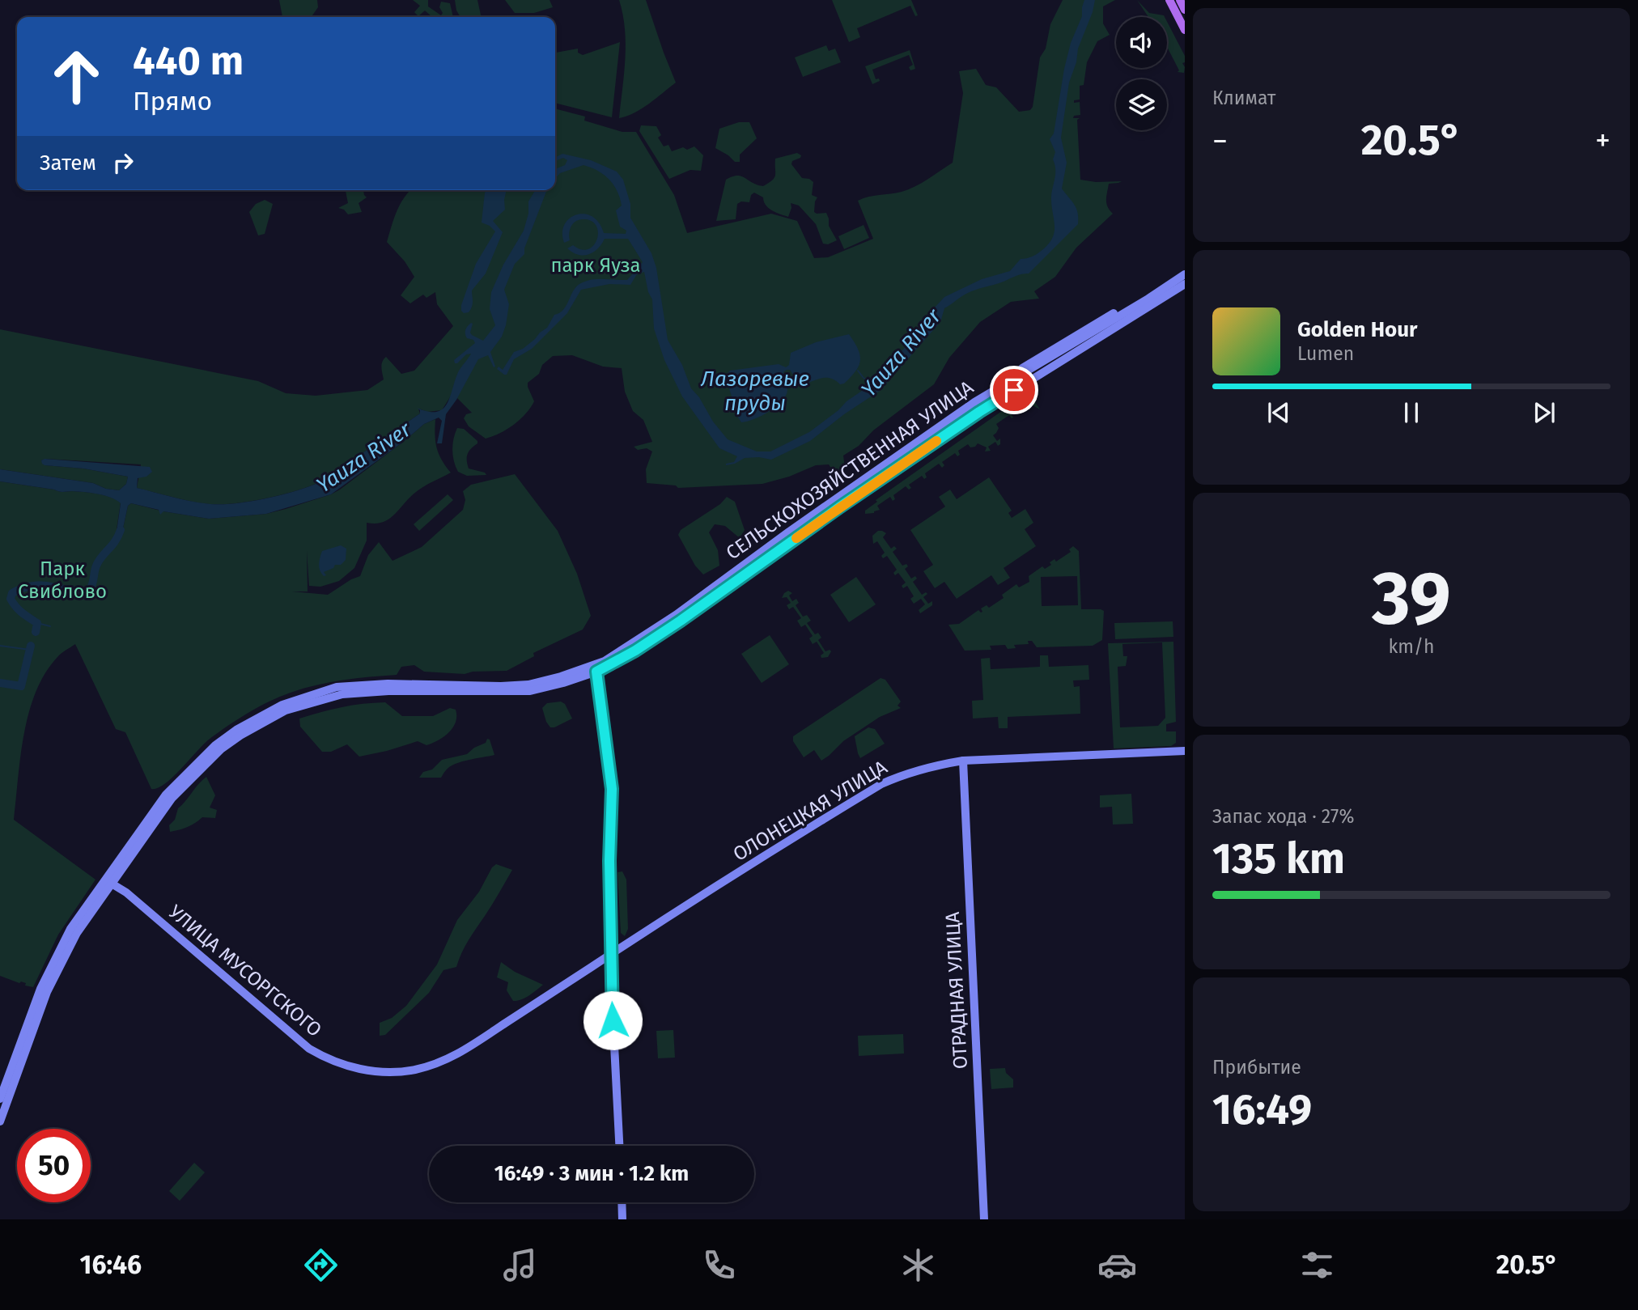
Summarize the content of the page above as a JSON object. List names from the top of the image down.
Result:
{
  "streets": {
    "main road": [
      "СЕЛЬСКОХОЗЯЙСТВЕННАЯ УЛИЦА",
      "ОЛОНЕЦКАЯ УЛИЦА",
      "УЛИЦА МУСОРГСКОГО",
      "ОТРАДНАЯ УЛИЦА"
    ]
  },
  "crossings": [
    ["ОЛОНЕЦКАЯ УЛИЦА", "УЛИЦА МУСОРГСКОГО"],
    ["ОЛОНЕЦКАЯ УЛИЦА", "ОТРАДНАЯ УЛИЦА"]
  ],
  "water": ["Yauza River", "Лазоревые пруды"],
  "parks": ["парк Яуза", "Парк Свиблово"],
  "page": {
    "tile": [
      "Климат",
      ["39", "km/h"],
      ["Запас хода · 27%", "135 km"],
      ["Прибытие", "16:49"]
    ],
    "turn": ["440 m", "Прямо"],
    "heat": ["−", "20.5°", "+"],
    "then": "Затем",
    "song": ["Golden Hour", "Lumen"],
    "limit": "50",
    "trip": "16:49 · 3 мин · 1.2 km",
    "tabs": ["16:46", "20.5°"]
  }
}
